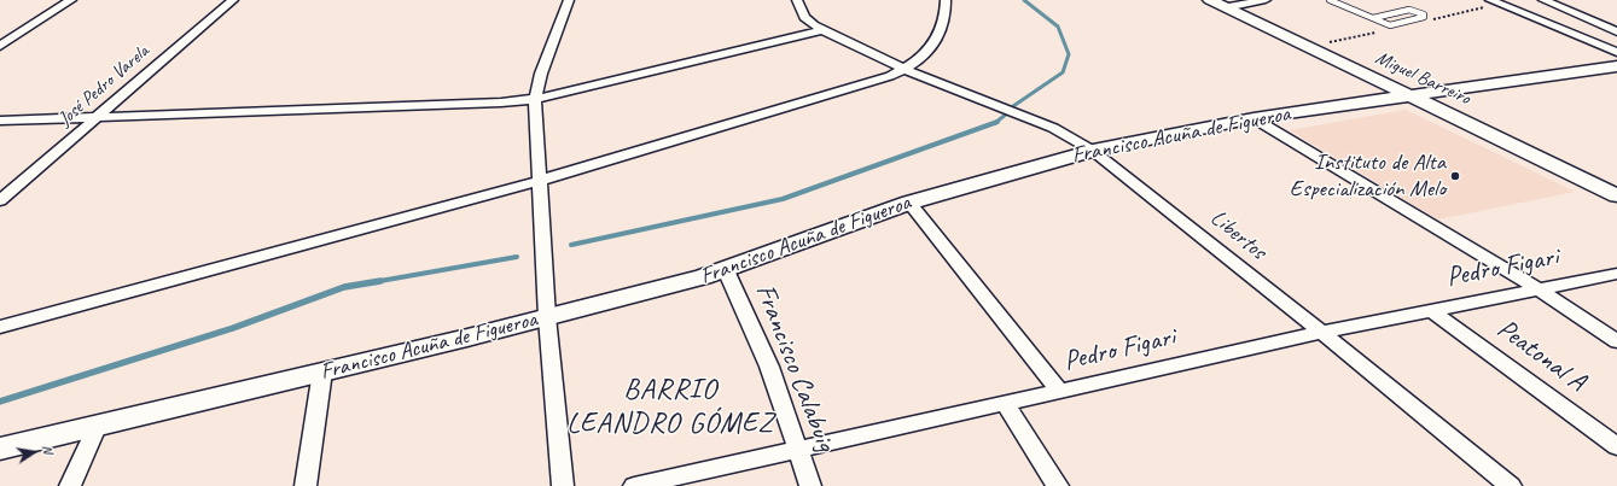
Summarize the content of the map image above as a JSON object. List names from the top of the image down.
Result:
{
  "streets": {
    "street": [
      "Miguel Barreiro",
      "José Pedro Varela",
      "Francisco Acuña de Figueroa",
      "Libertos",
      "Pedro Figari",
      "Peatonal A",
      "Francisco Calabuig"
    ]
  },
  "crossings": [
    ["Miguel Barreiro", "Francisco Acuña de Figueroa"],
    ["Francisco Acuña de Figueroa", "Libertos"],
    ["Francisco Acuña de Figueroa", "Francisco Calabuig"],
    ["Libertos", "Pedro Figari"],
    ["Pedro Figari", "Peatonal A"],
    ["Pedro Figari", "Francisco Calabuig"]
  ],
  "districts": ["BARRIO LEANDRO GÓMEZ"],
  "places": ["Instituto de Alta Especialización Melo"],
  "north": "right"
}
